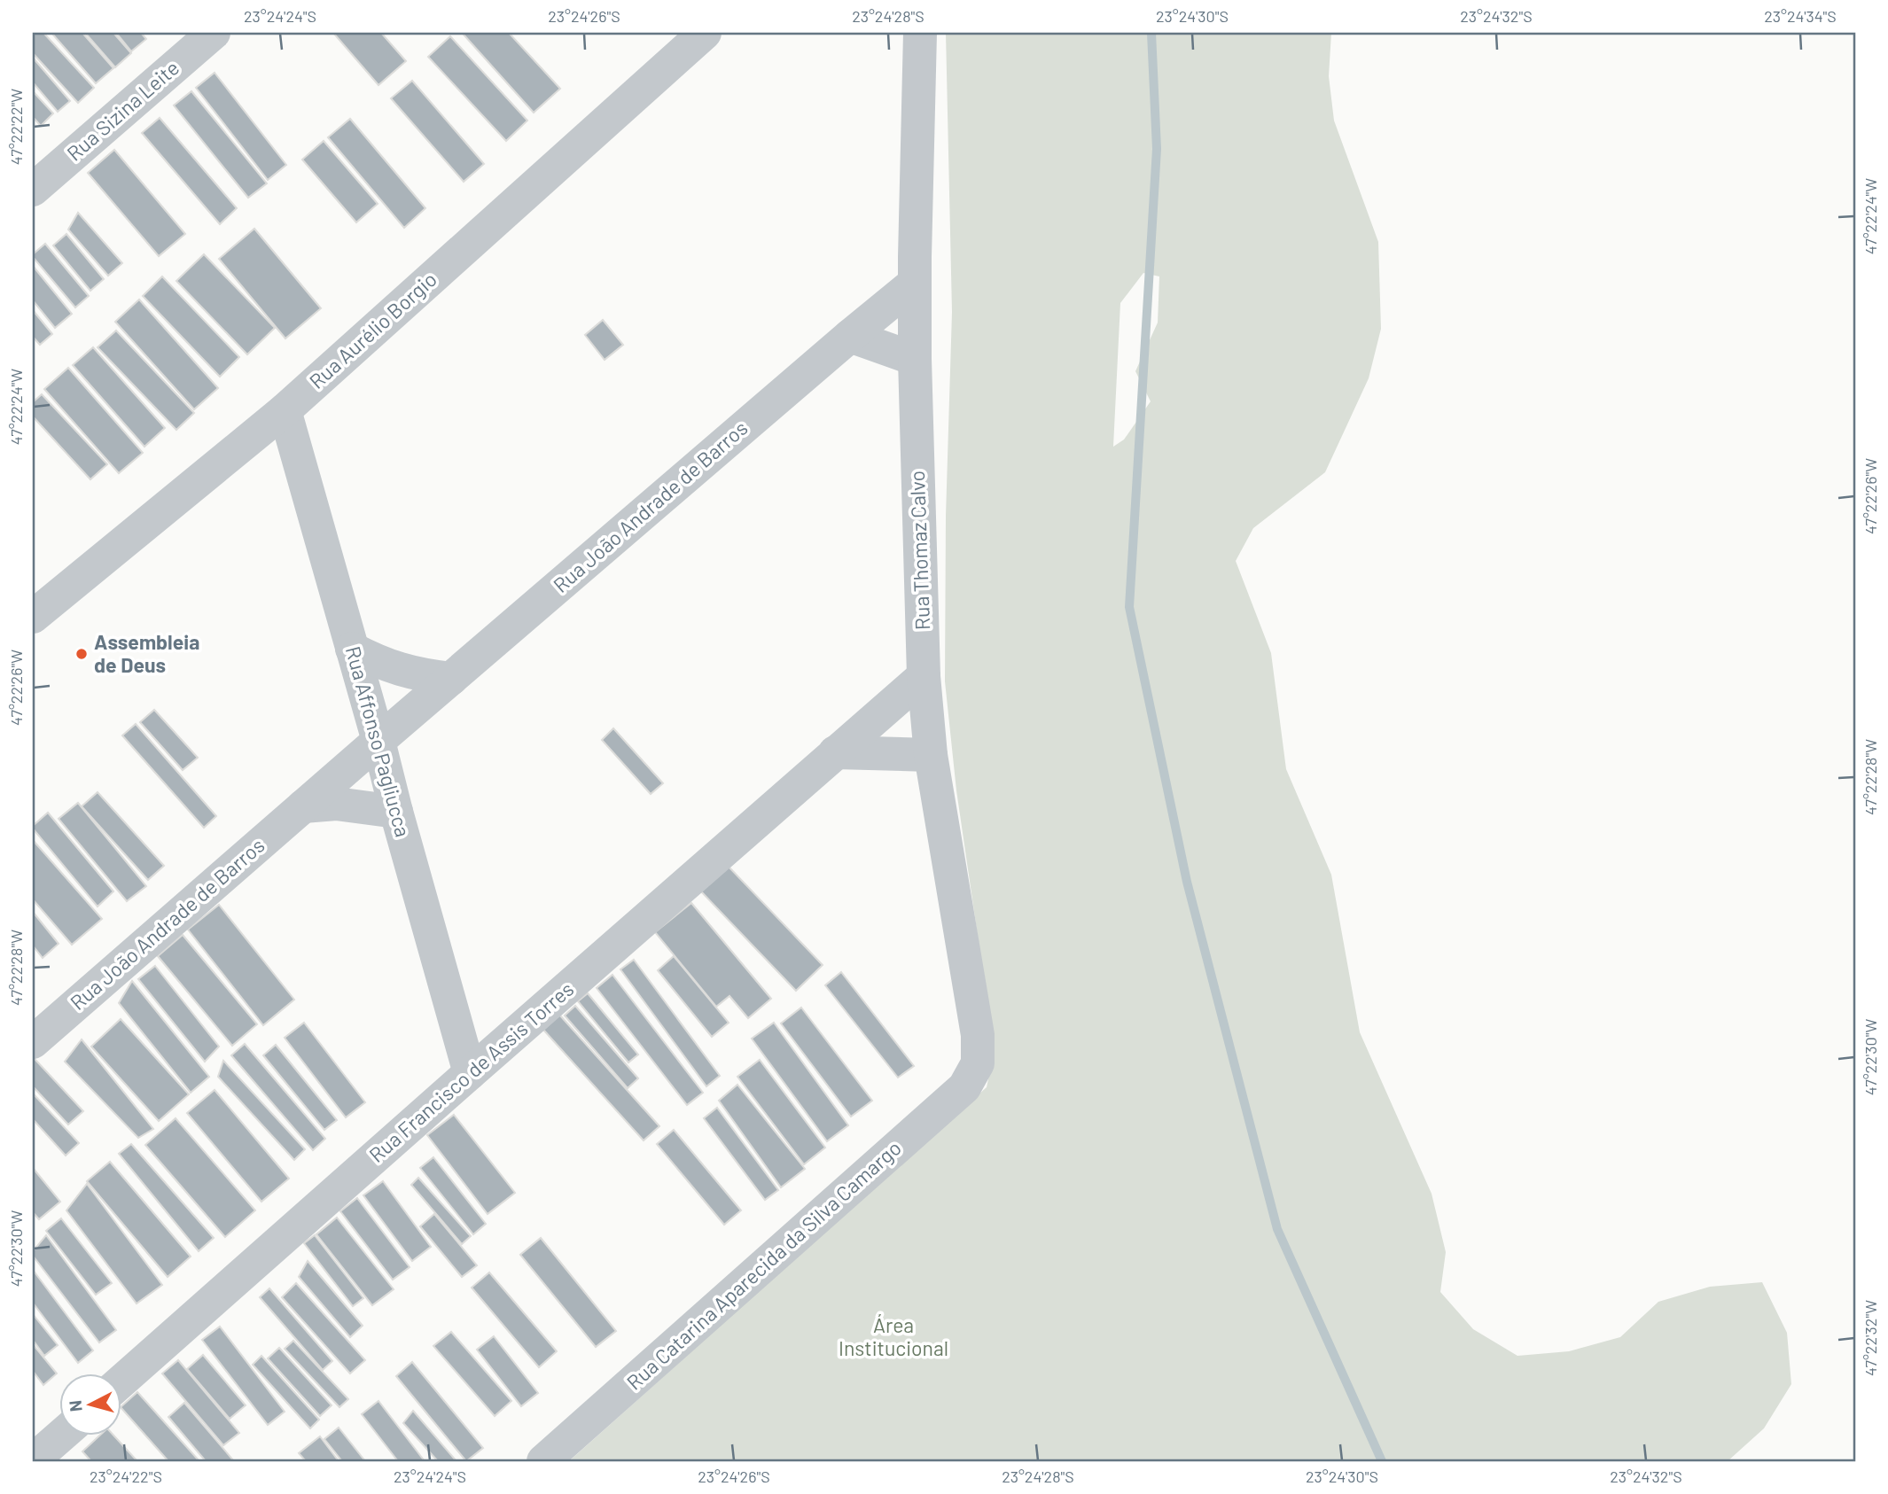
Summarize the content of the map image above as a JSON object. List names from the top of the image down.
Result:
{
  "streets": {
    "street": [
      "Rua Sizina Leite",
      "Rua Aurélio Borgio",
      "Rua João Andrade de Barros",
      "Rua Thomaz Calvo",
      "Rua Affonso Pagliucca",
      "Rua Francisco de Assis Torres",
      "Rua Catarina Aparecida da Silva Camargo"
    ]
  },
  "crossings": [
    ["Rua Aurélio Borgio", "Rua Affonso Pagliucca"],
    ["Rua João Andrade de Barros", "Rua Thomaz Calvo"],
    ["Rua João Andrade de Barros", "Rua Affonso Pagliucca"],
    ["Rua Thomaz Calvo", "Rua Francisco de Assis Torres"],
    ["Rua Thomaz Calvo", "Rua Catarina Aparecida da Silva Camargo"],
    ["Rua Affonso Pagliucca", "Rua Francisco de Assis Torres"]
  ],
  "parks": ["Área Institucional"],
  "places": ["Assembleia de Deus"],
  "north": "left",
  "coordinates": [
    "23°24'24\"S",
    "23°24'26\"S",
    "23°24'28\"S",
    "23°24'30\"S",
    "23°24'32\"S",
    "23°24'34\"S",
    "47°22'22\"W",
    "47°22'24\"W",
    "47°22'26\"W",
    "47°22'28\"W",
    "47°22'30\"W",
    "47°22'32\"W",
    "23°24'22\"S"
  ]
}
